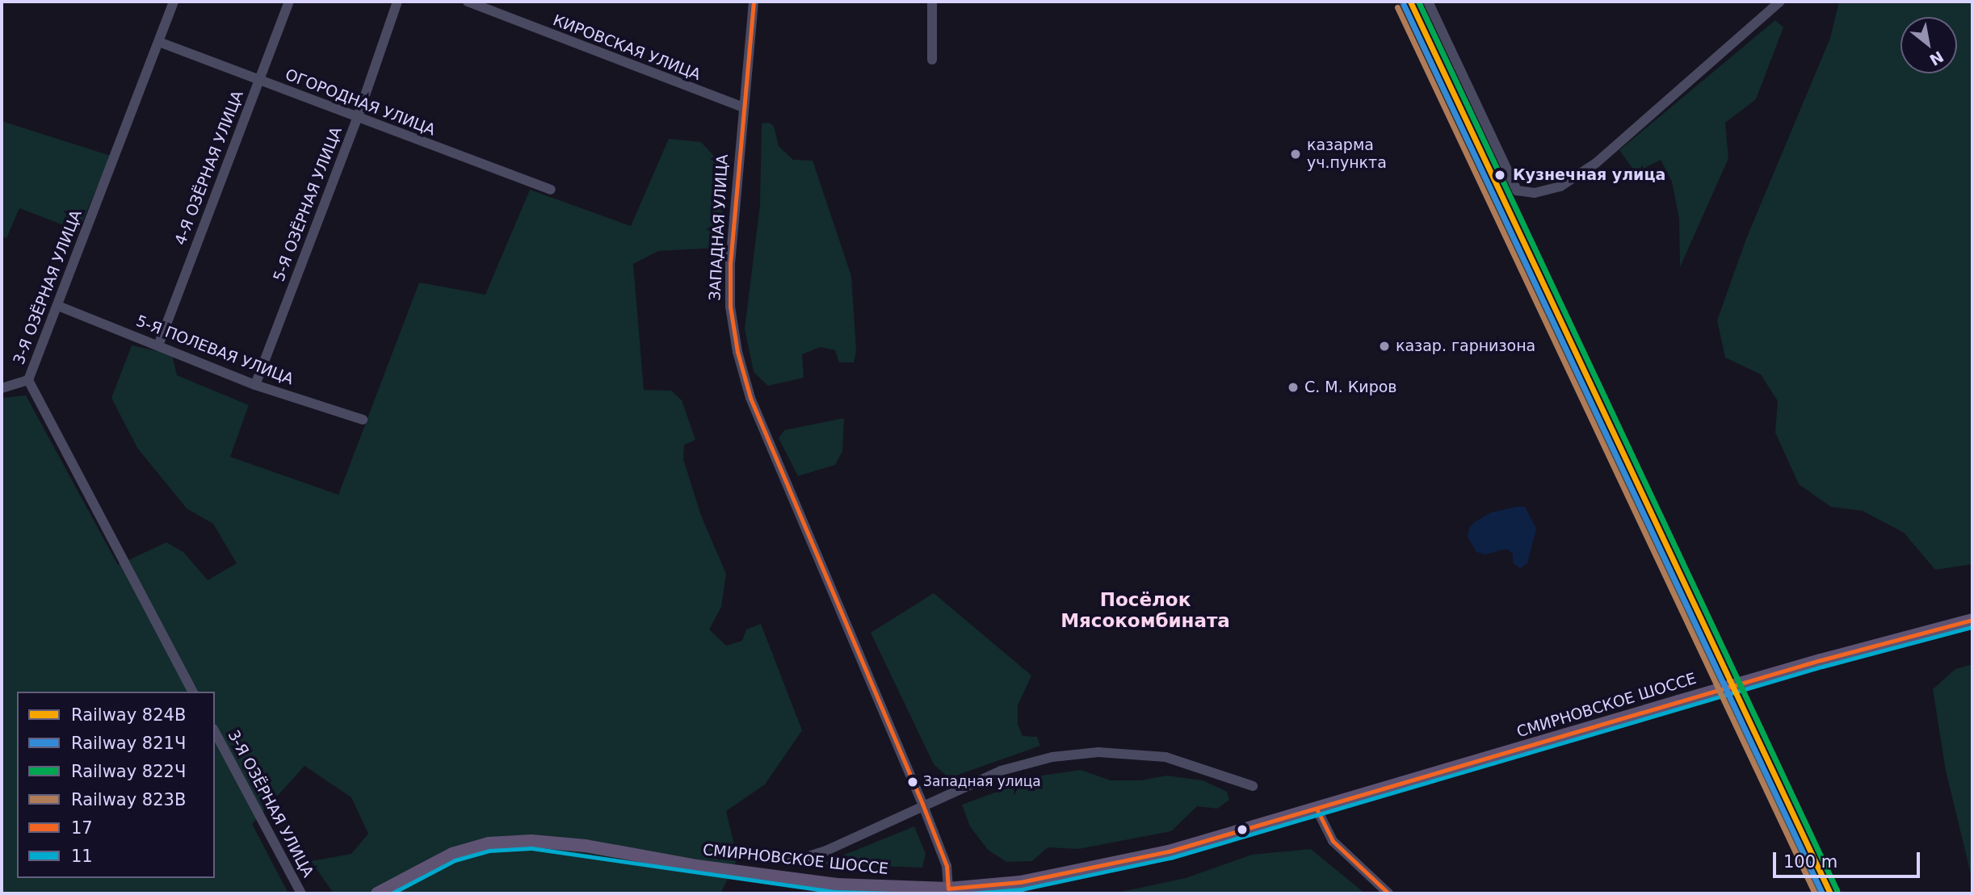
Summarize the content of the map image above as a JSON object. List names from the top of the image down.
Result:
{
  "streets": {
    "main road": ["СМИРНОВСКОЕ ШОССЕ"],
    "street": [
      "КИРОВСКАЯ УЛИЦА",
      "ОГОРОДНАЯ УЛИЦА",
      "4-Я ОЗЁРНАЯ УЛИЦА",
      "5-Я ОЗЁРНАЯ УЛИЦА",
      "ЗАПАДНАЯ УЛИЦА",
      "3-Я ОЗЁРНАЯ УЛИЦА",
      "5-Я ПОЛЕВАЯ УЛИЦА"
    ]
  },
  "crossings": [
    ["КИРОВСКАЯ УЛИЦА", "ЗАПАДНАЯ УЛИЦА"],
    ["ОГОРОДНАЯ УЛИЦА", "4-Я ОЗЁРНАЯ УЛИЦА"],
    ["ОГОРОДНАЯ УЛИЦА", "5-Я ОЗЁРНАЯ УЛИЦА"],
    ["ОГОРОДНАЯ УЛИЦА", "3-Я ОЗЁРНАЯ УЛИЦА"],
    ["4-Я ОЗЁРНАЯ УЛИЦА", "5-Я ПОЛЕВАЯ УЛИЦА"],
    ["5-Я ОЗЁРНАЯ УЛИЦА", "5-Я ПОЛЕВАЯ УЛИЦА"],
    ["ЗАПАДНАЯ УЛИЦА", "СМИРНОВСКОЕ ШОССЕ"],
    ["3-Я ОЗЁРНАЯ УЛИЦА", "5-Я ПОЛЕВАЯ УЛИЦА"]
  ],
  "districts": ["Посёлок Мясокомбината"],
  "places": [
    "казарма уч.пункта",
    "Кузнечная улица",
    "казар. гарнизона",
    "С. М. Киров",
    "Западная улица"
  ],
  "lines": [
    "rail line 824В",
    "rail line 822Ч",
    "transit line 17",
    "rail line 821Ч",
    "rail line 823В",
    "transit line 11"
  ],
  "legend": [
    "Railway 824В",
    "Railway 821Ч",
    "Railway 822Ч",
    "Railway 823В",
    "17",
    "11"
  ],
  "scale_bar": "100 m",
  "north": "bottom right"
}
